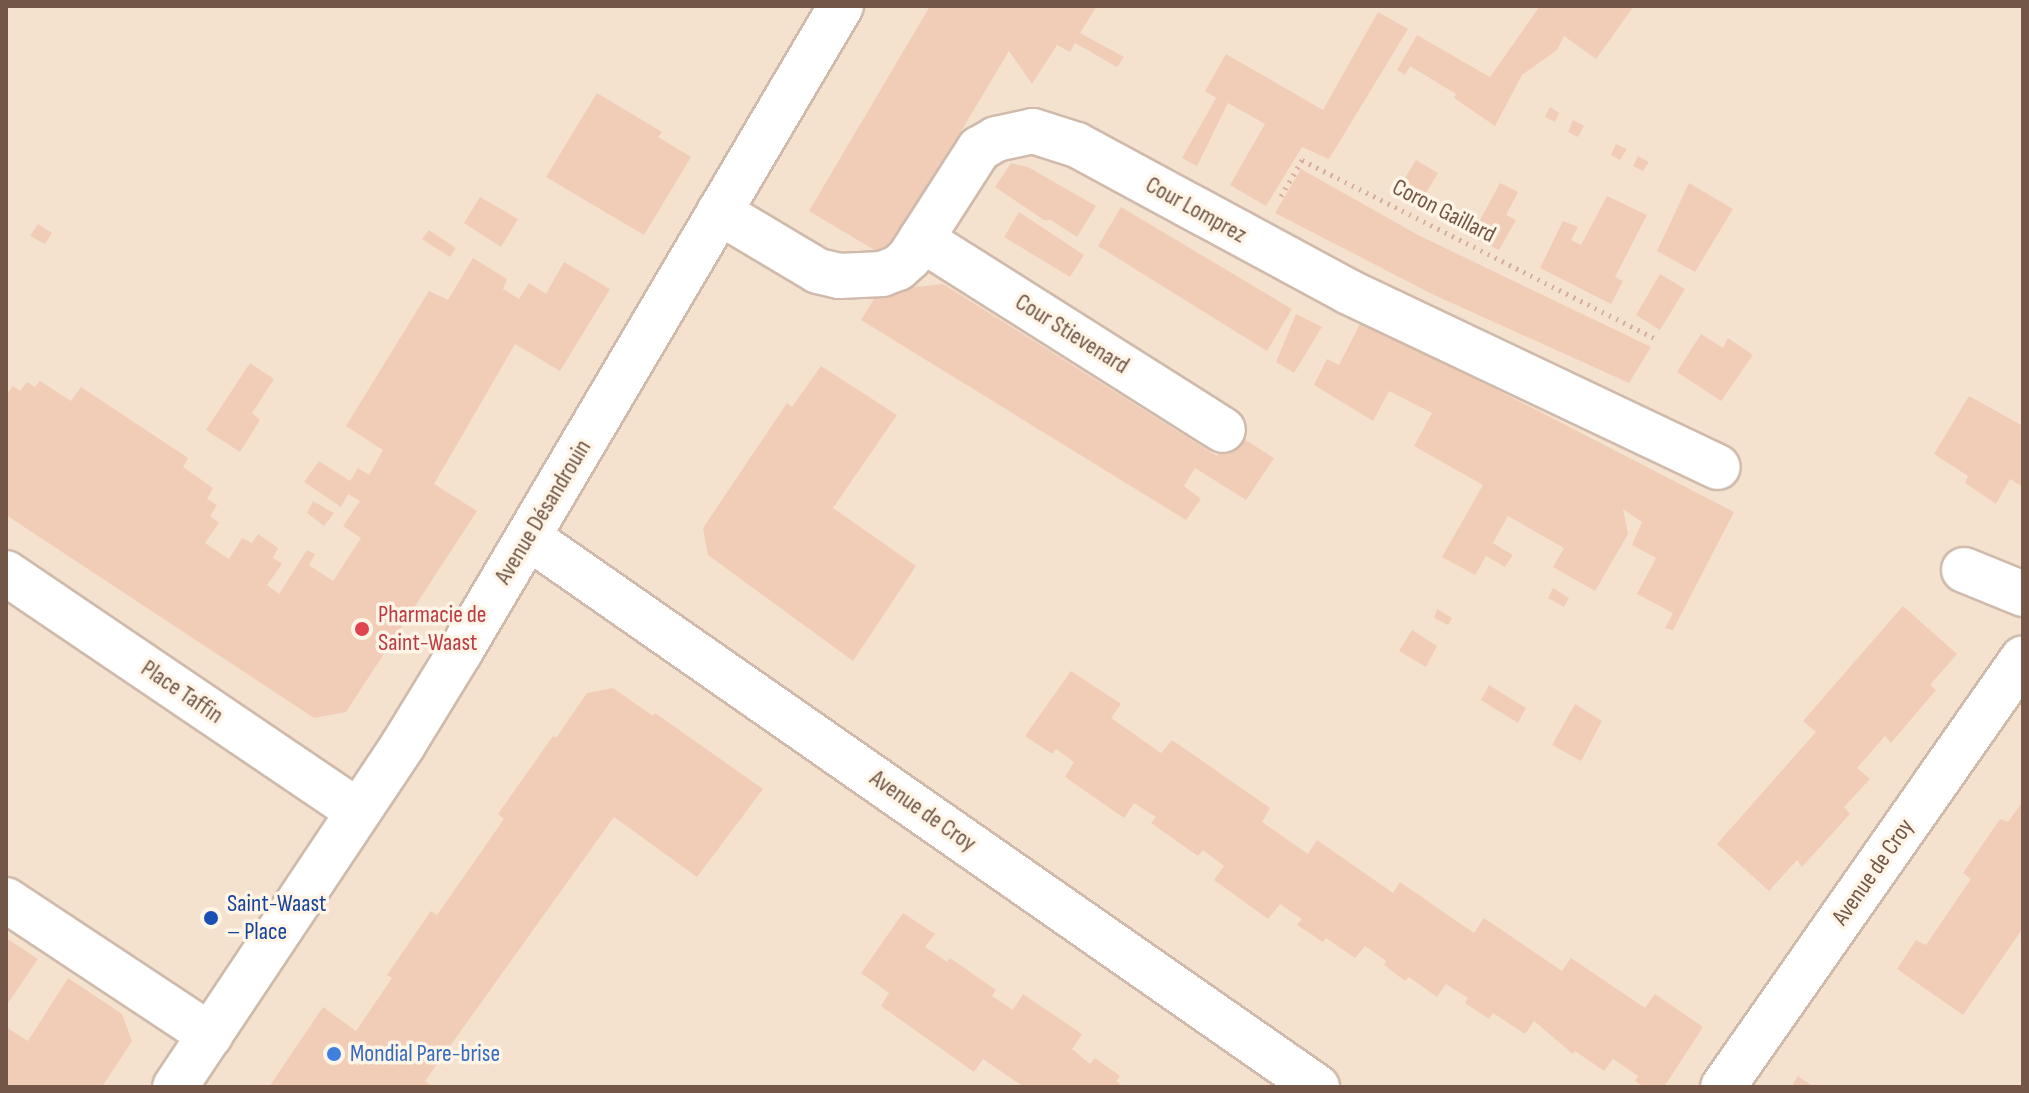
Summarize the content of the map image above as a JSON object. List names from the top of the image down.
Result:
{
  "streets": {
    "street": [
      "Cour Lomprez",
      "Cour Stievenard",
      "Avenue Désandrouin",
      "Place Taffin",
      "Avenue de Croy"
    ],
    "path": ["Coron Gaillard"]
  },
  "crossings": [
    ["Cour Lomprez", "Coron Gaillard"],
    ["Cour Lomprez", "Cour Stievenard"],
    ["Cour Lomprez", "Avenue Désandrouin"],
    ["Avenue Désandrouin", "Place Taffin"],
    ["Avenue Désandrouin", "Avenue de Croy"]
  ],
  "places": ["Pharmacie de Saint-Waast", "Saint-Waast – Place", "Mondial Pare-brise"]
}
